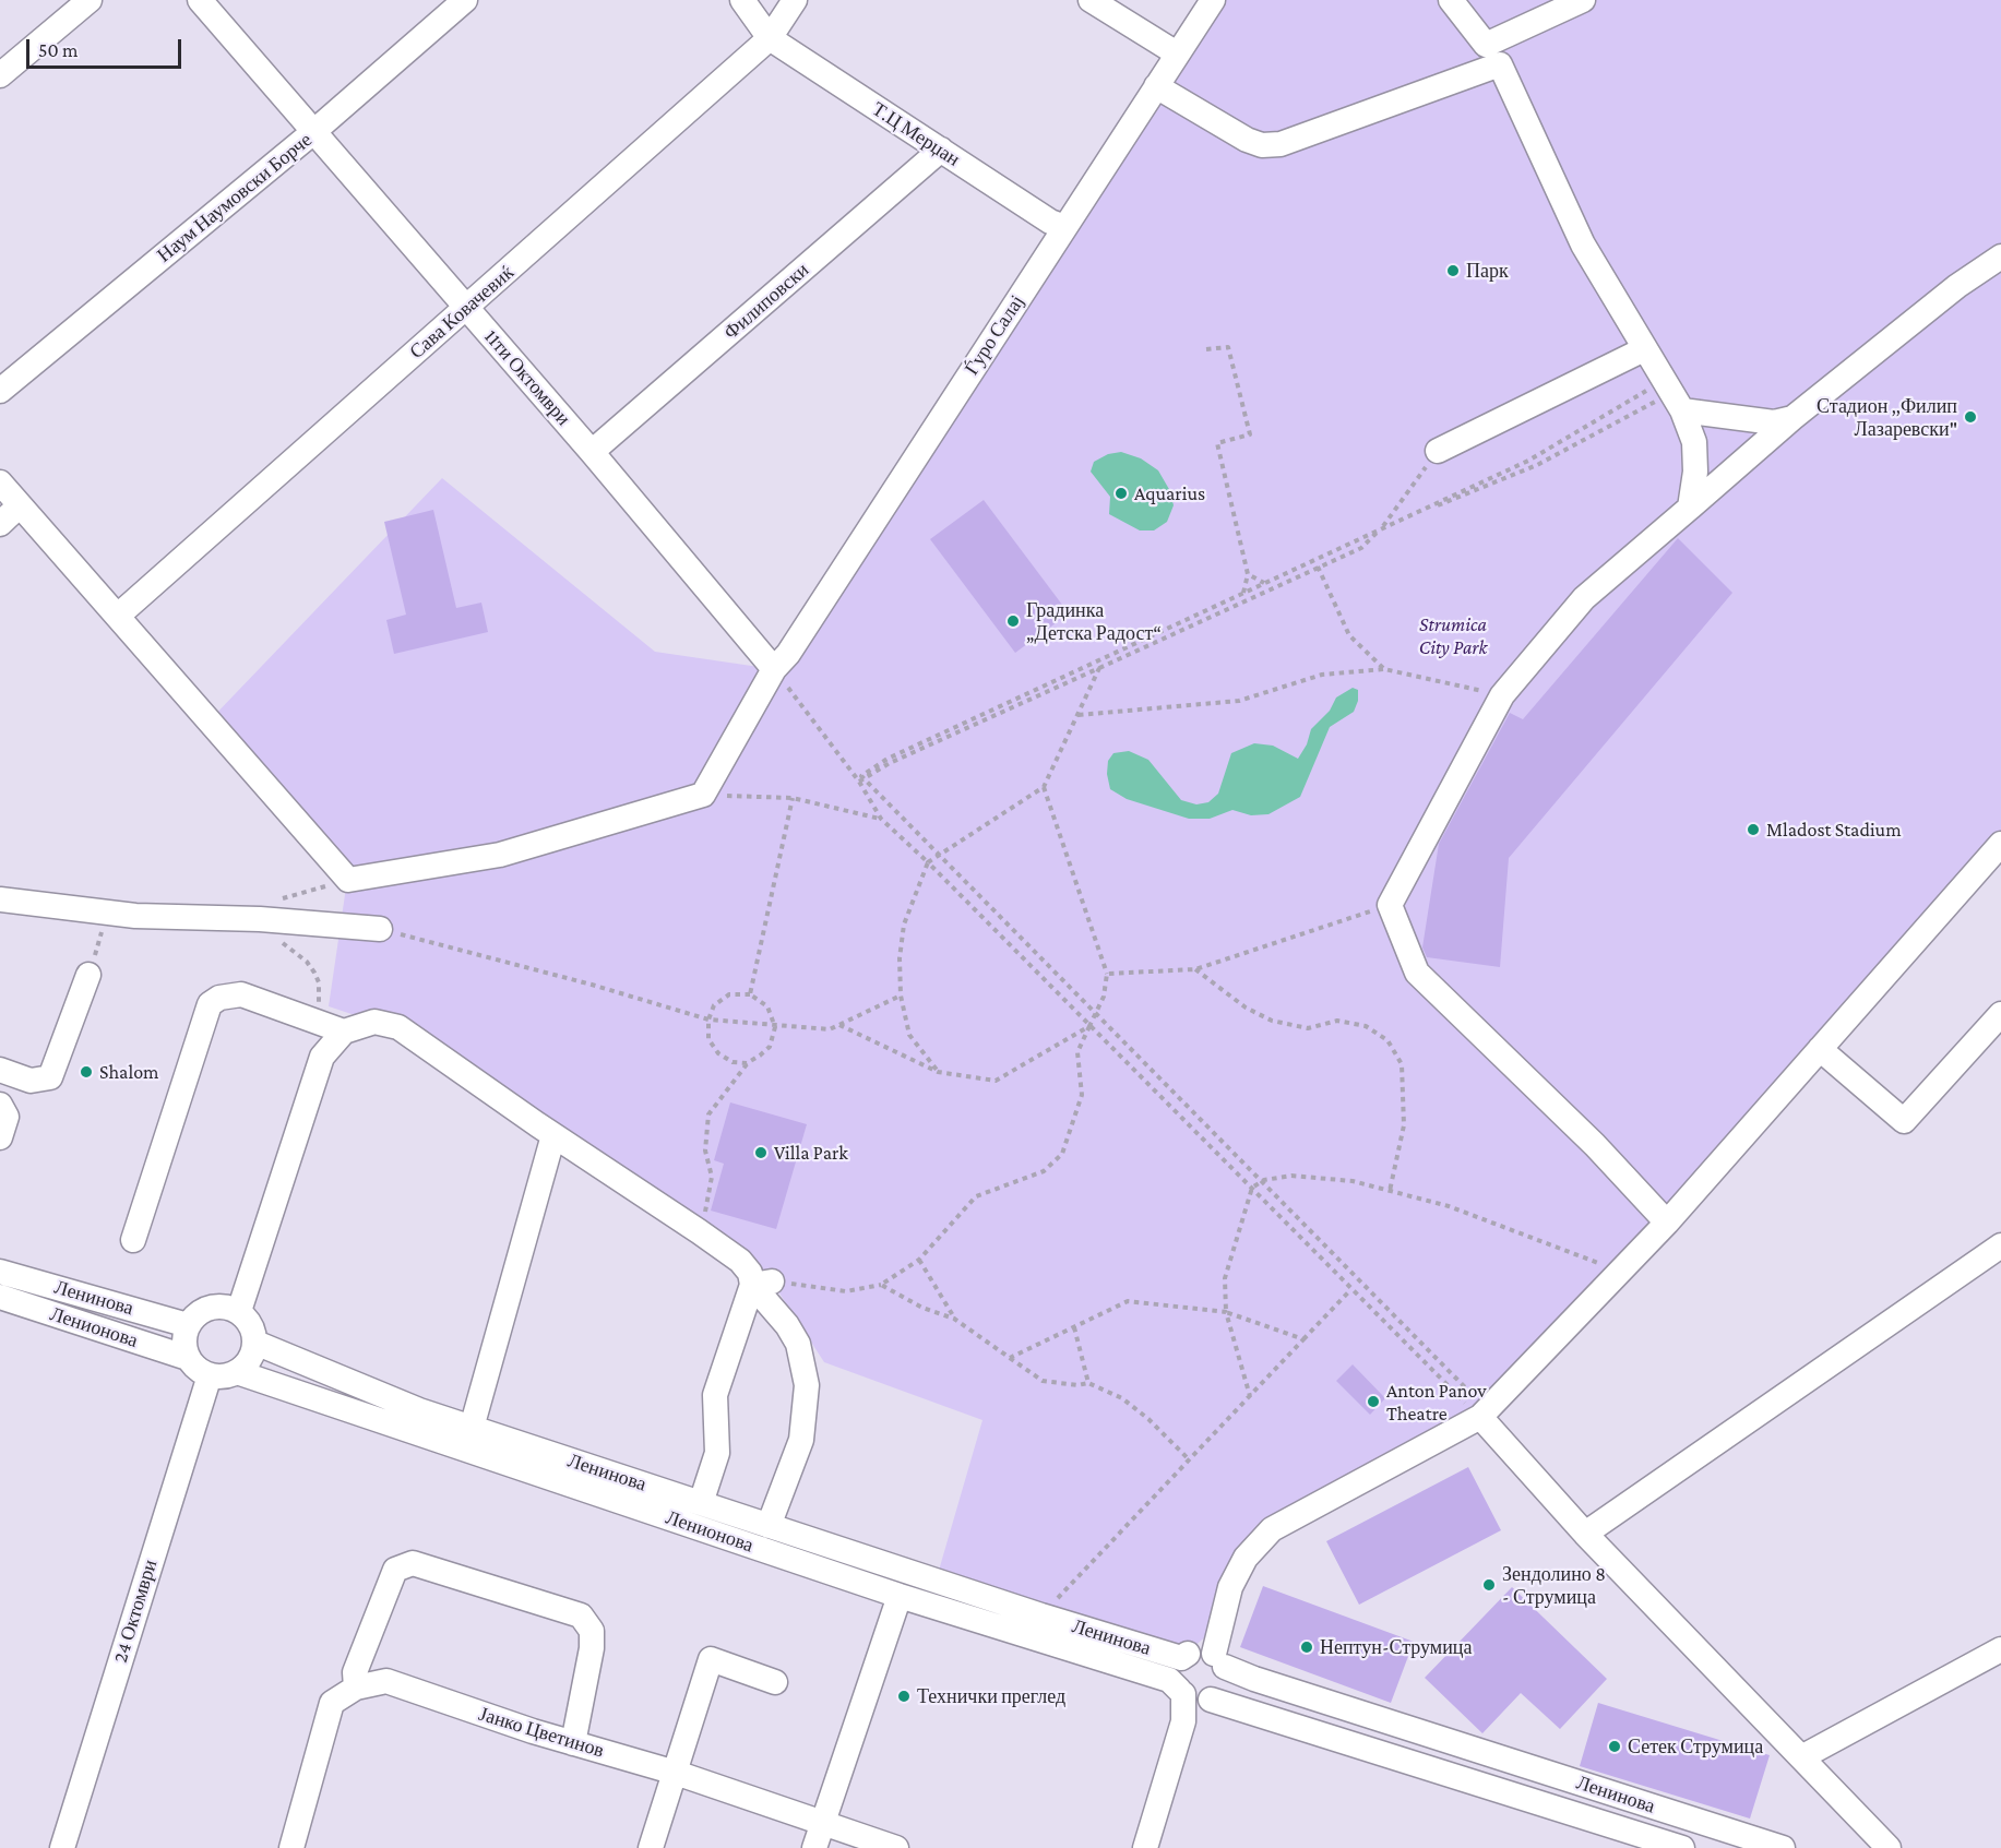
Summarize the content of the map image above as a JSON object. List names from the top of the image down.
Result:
{
  "streets": {
    "street": [
      "Т.Ц Мерџан",
      "Наум Наумовски Борче",
      "Филиповски",
      "Сава Ковачевиќ",
      "Ѓуро Салај",
      "11ти Октомври",
      "Ленинова",
      "Ленионова",
      "24 Октомври",
      "Јанко Цветинов"
    ]
  },
  "crossings": [
    ["Т.Ц Мерџан", "Филиповски"],
    ["Т.Ц Мерџан", "Сава Ковачевиќ"],
    ["Т.Ц Мерџан", "Ѓуро Салај"],
    ["Наум Наумовски Борче", "11ти Октомври"],
    ["Филиповски", "11ти Октомври"],
    ["Сава Ковачевиќ", "11ти Октомври"],
    ["Ѓуро Салај", "11ти Октомври"],
    ["Ленинова", "Ленионова"],
    ["Ленинова", "24 Октомври"],
    ["Ленионова", "24 Октомври"]
  ],
  "parks": ["Strumica City Park"],
  "places": [
    "Парк",
    "Стадион ,,Филип Лазаревски\"",
    "Aquarius",
    "Градинка „Детска Радост“",
    "Mladost Stadium",
    "Shalom",
    "Villa Park",
    "Anton Panov Theatre",
    "Зендолино 8 - Струмица",
    "Нептун-Струмица",
    "Технички преглед",
    "Сетек Струмица"
  ],
  "scale_bar": "50 m"
}
